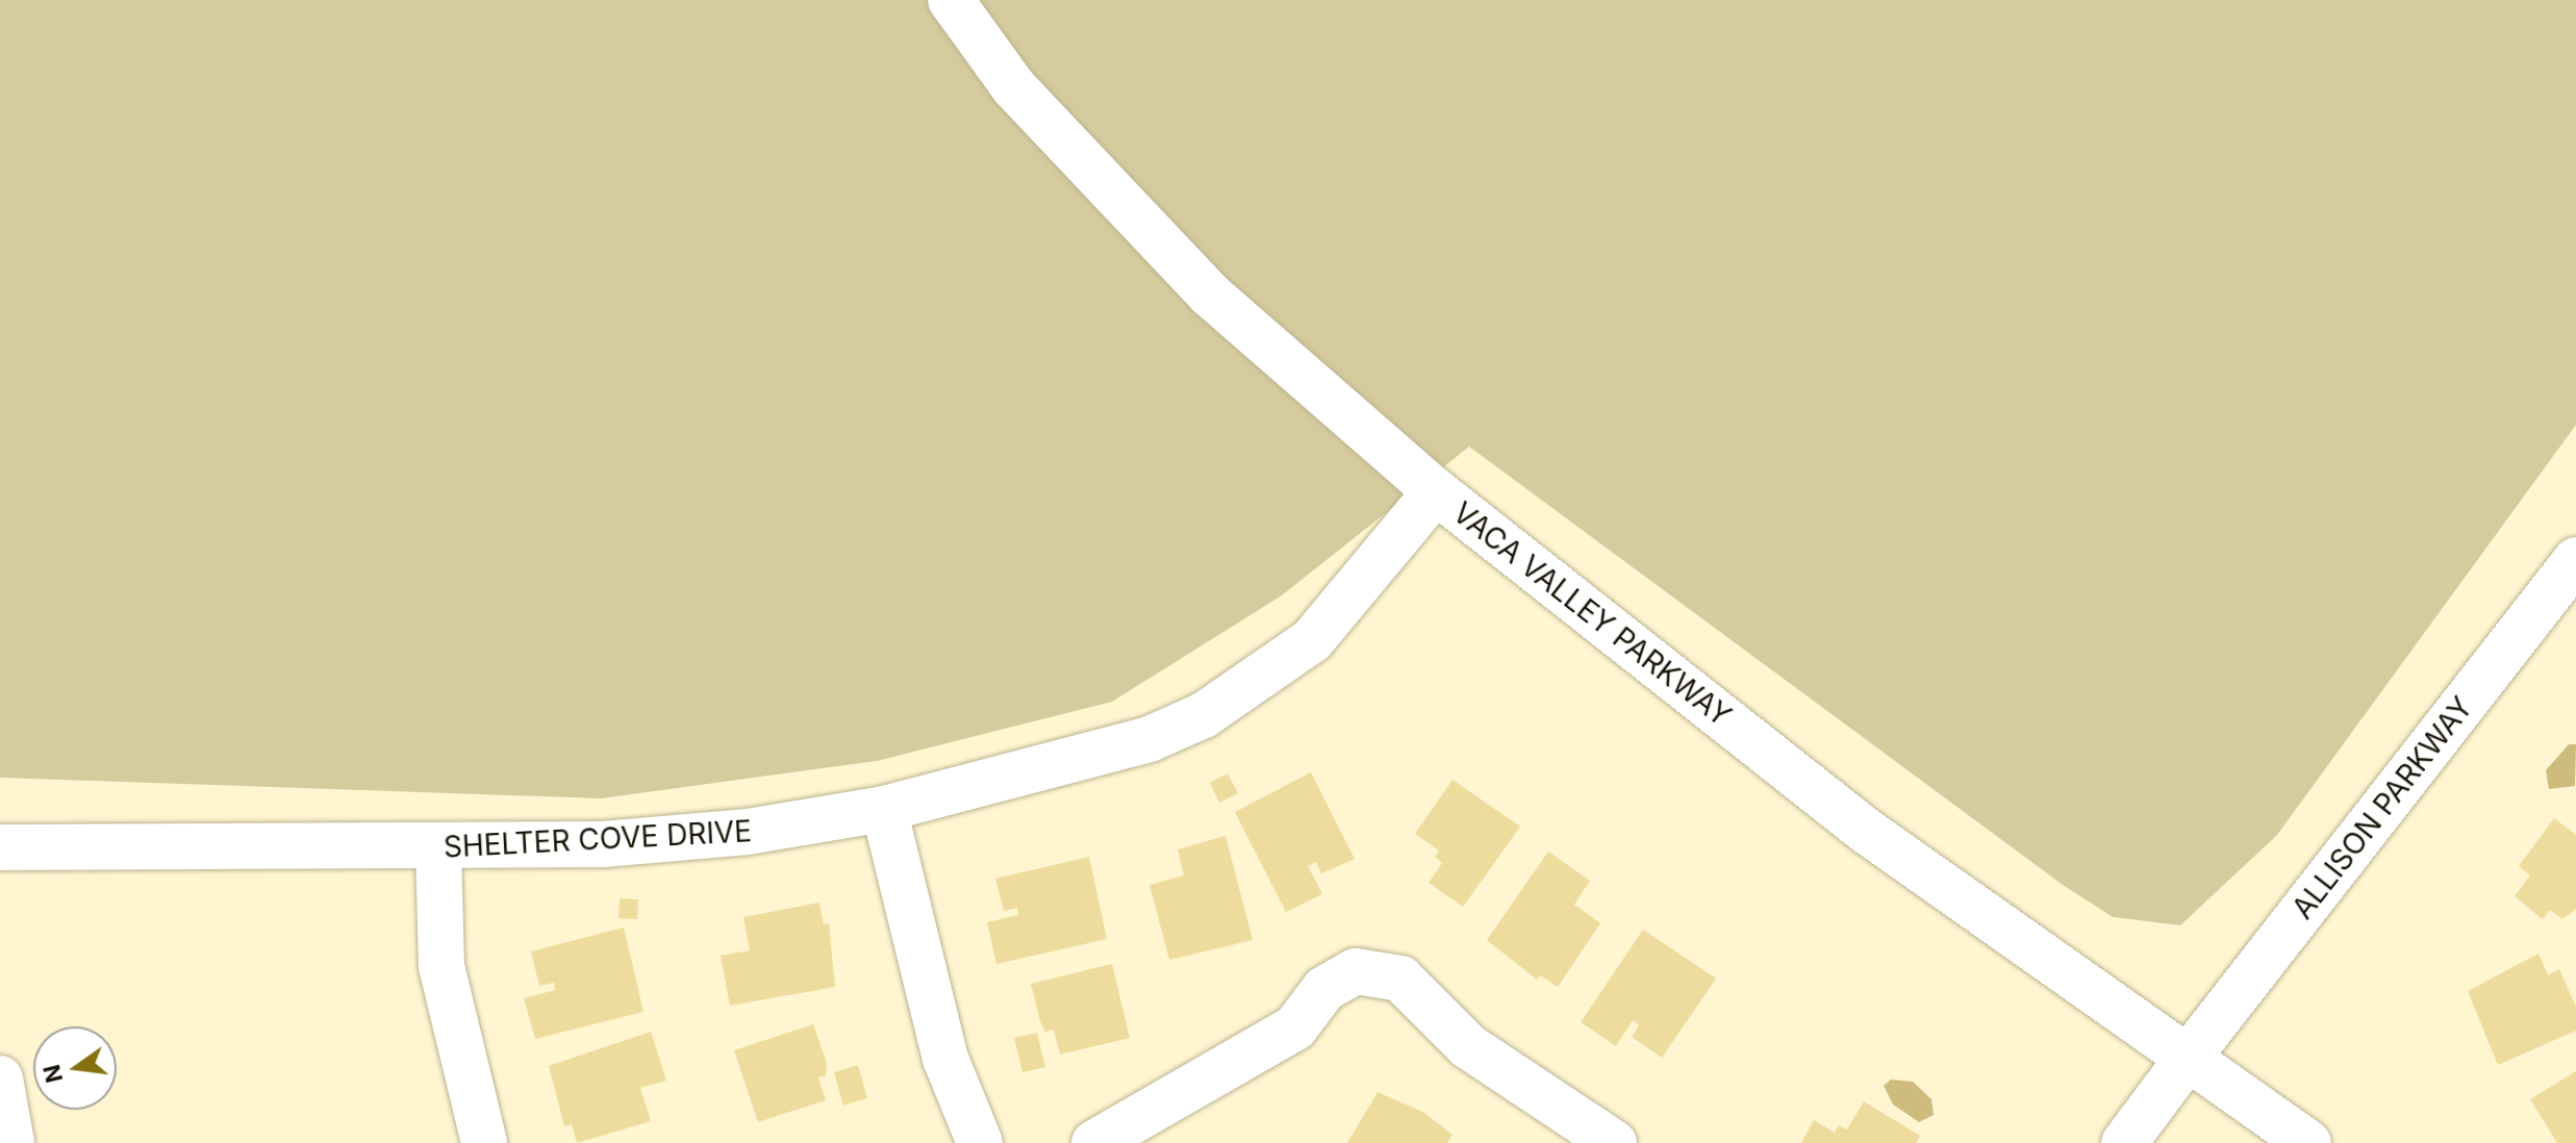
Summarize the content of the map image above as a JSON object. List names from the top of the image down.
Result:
{
  "streets": {
    "street": ["VACA VALLEY PARKWAY", "ALLISON PARKWAY", "SHELTER COVE DRIVE"]
  },
  "crossings": [
    ["VACA VALLEY PARKWAY", "ALLISON PARKWAY"],
    ["VACA VALLEY PARKWAY", "SHELTER COVE DRIVE"]
  ],
  "north": "left"
}
